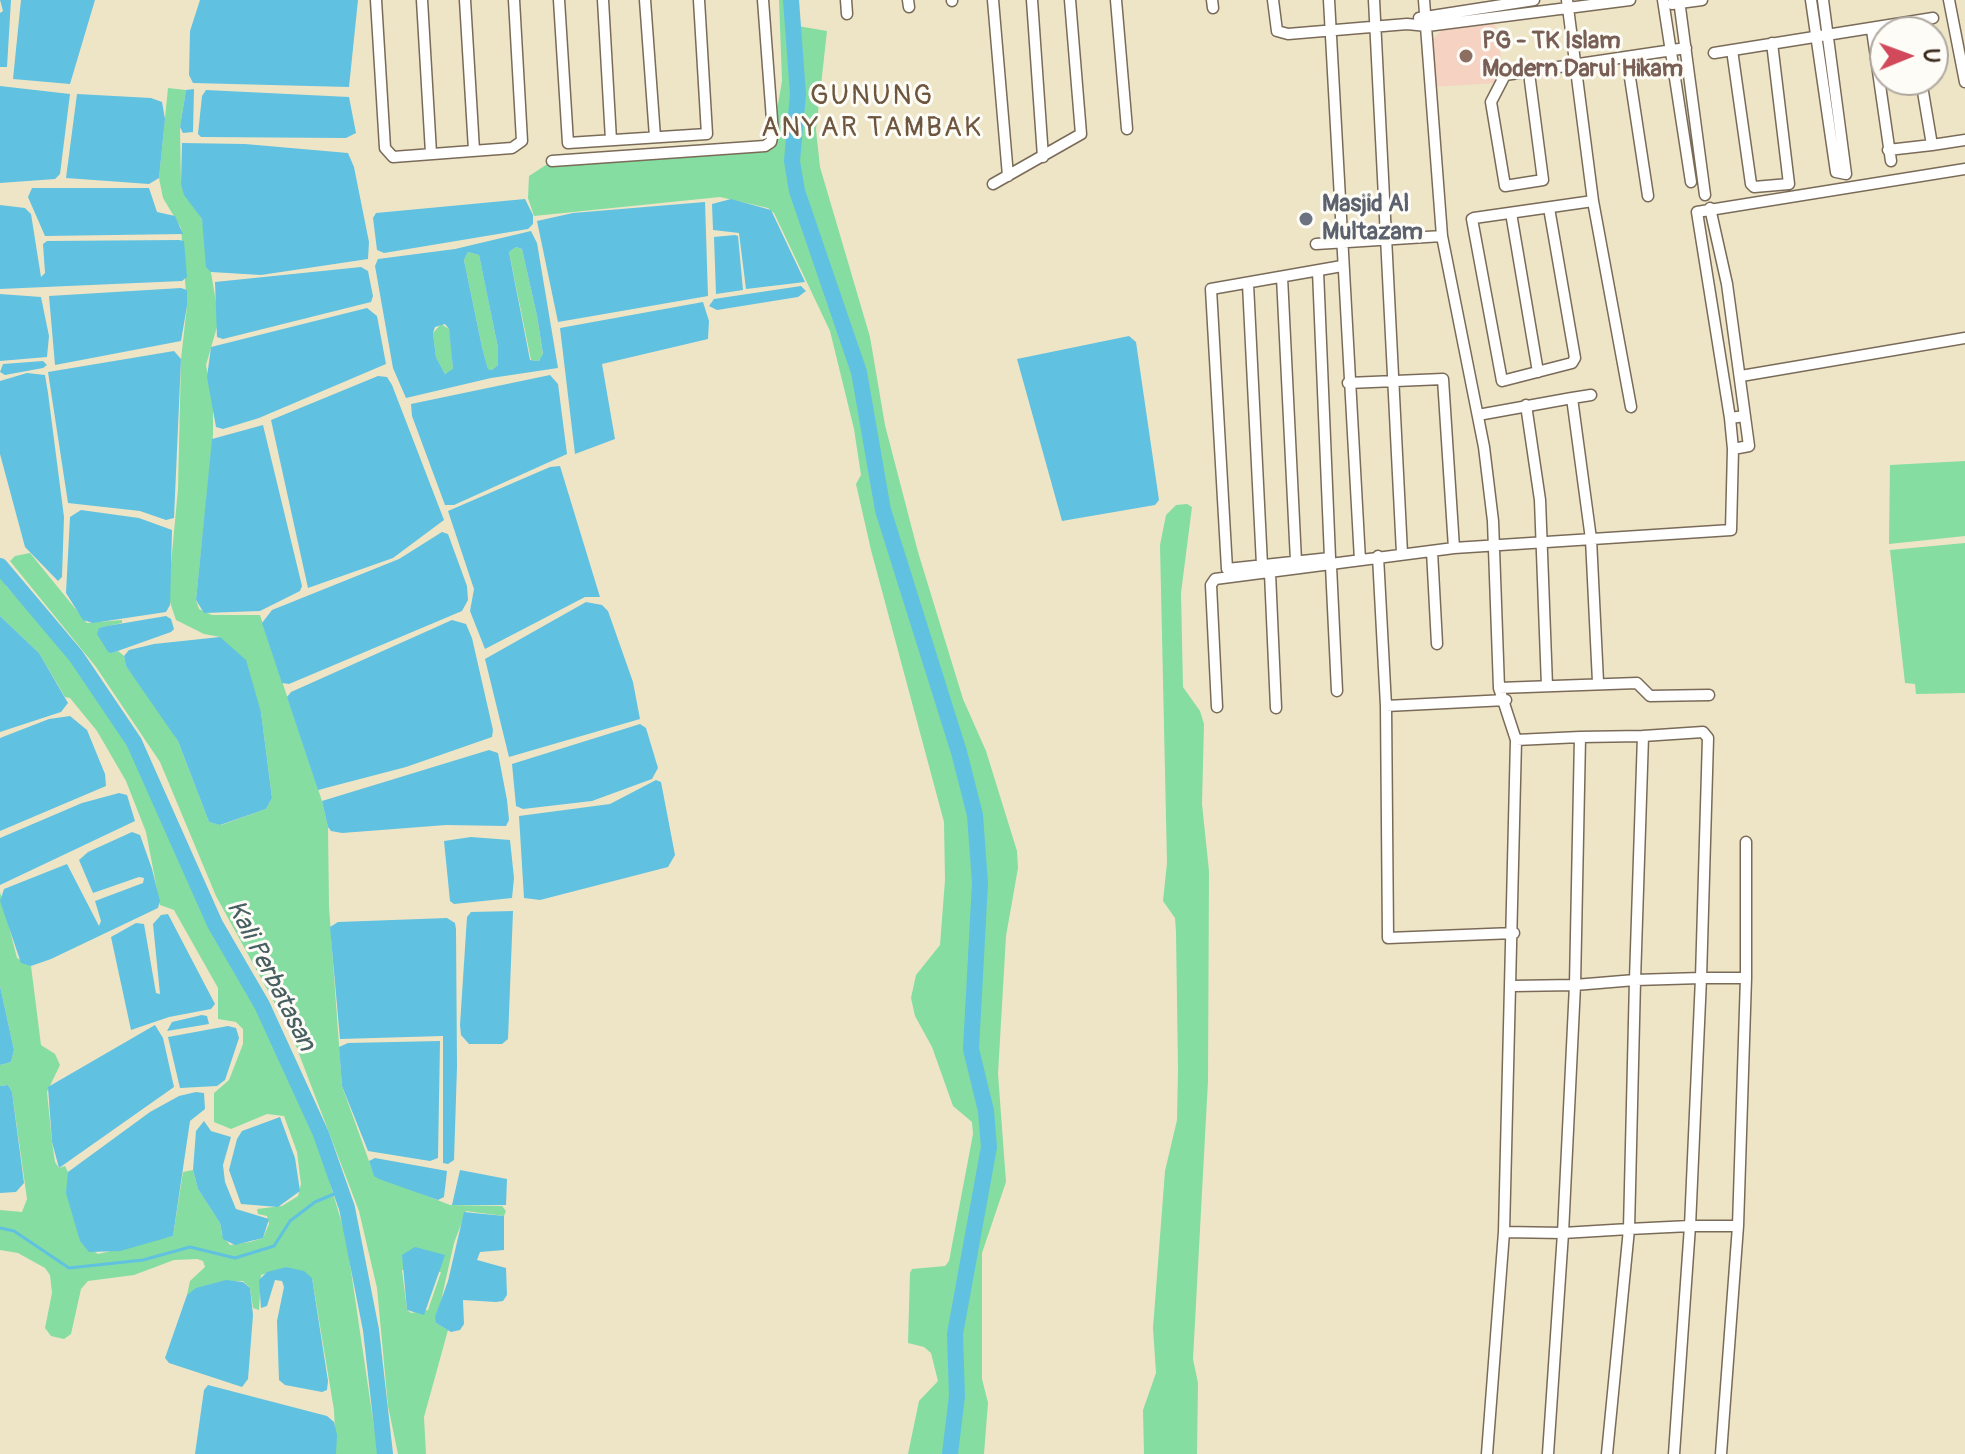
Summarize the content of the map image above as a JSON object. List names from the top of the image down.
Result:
{
  "districts": ["GUNUNG ANYAR TAMBAK"],
  "water": ["Kali Perbatasan"],
  "places": ["PG - TK Islam Modern Darul Hikam", "Masjid Al Multazam"],
  "north": "right"
}
